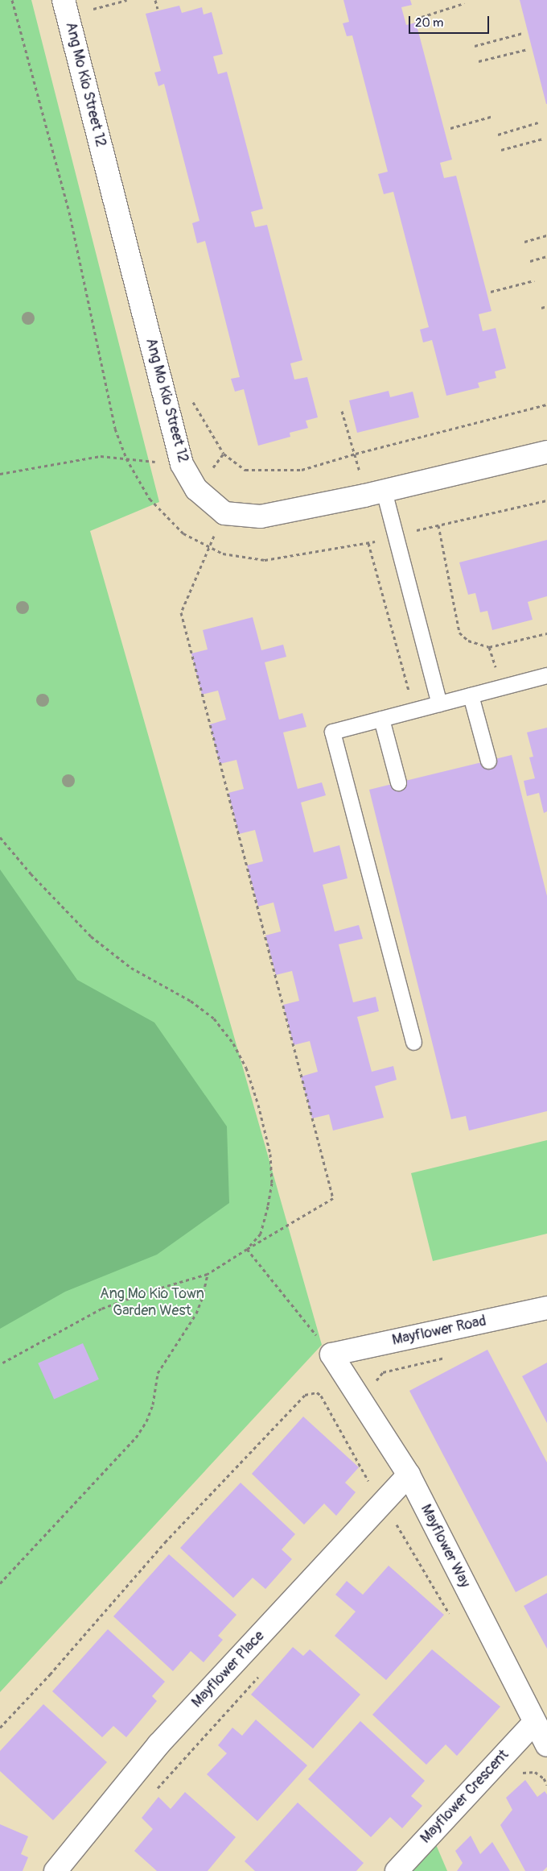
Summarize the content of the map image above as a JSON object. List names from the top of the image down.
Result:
{
  "streets": {
    "street": [
      "Ang Mo Kio Street 12",
      "Mayflower Road",
      "Mayflower Way",
      "Mayflower Place",
      "Mayflower Crescent"
    ]
  },
  "crossings": [
    ["Mayflower Road", "Mayflower Way"],
    ["Mayflower Way", "Mayflower Place"],
    ["Mayflower Way", "Mayflower Crescent"]
  ],
  "parks": ["Ang Mo Kio Town Garden West"],
  "scale_bar": "20 m"
}
